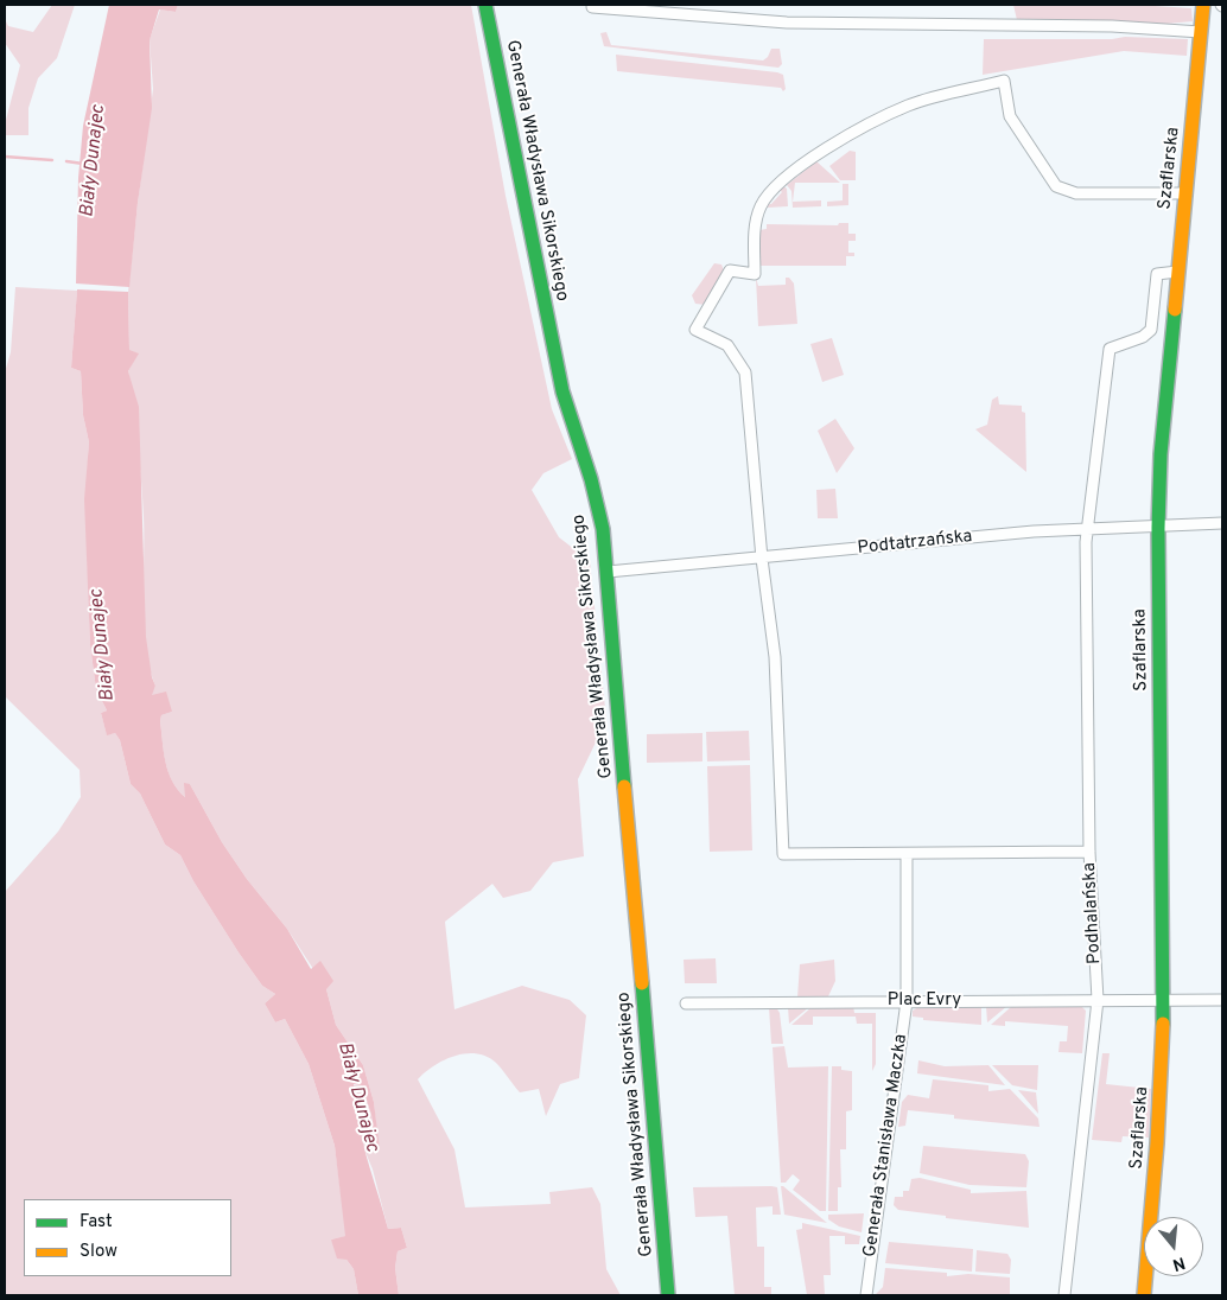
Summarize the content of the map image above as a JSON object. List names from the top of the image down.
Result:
{
  "streets": {
    "street": [
      "Szaflarska",
      "Generała Władysława Sikorskiego",
      "Podtatrzańska",
      "Podhalańska",
      "Plac Evry",
      "Generała Stanisława Maczka"
    ]
  },
  "crossings": [
    ["Szaflarska", "Podtatrzańska"],
    ["Szaflarska", "Podhalańska"],
    ["Szaflarska", "Plac Evry"],
    ["Generała Władysława Sikorskiego", "Podtatrzańska"],
    ["Podtatrzańska", "Podhalańska"],
    ["Podhalańska", "Plac Evry"],
    ["Plac Evry", "Generała Stanisława Maczka"]
  ],
  "water": ["Biały Dunajec"],
  "legend": ["Fast", "Slow"],
  "north": "bottom"
}
